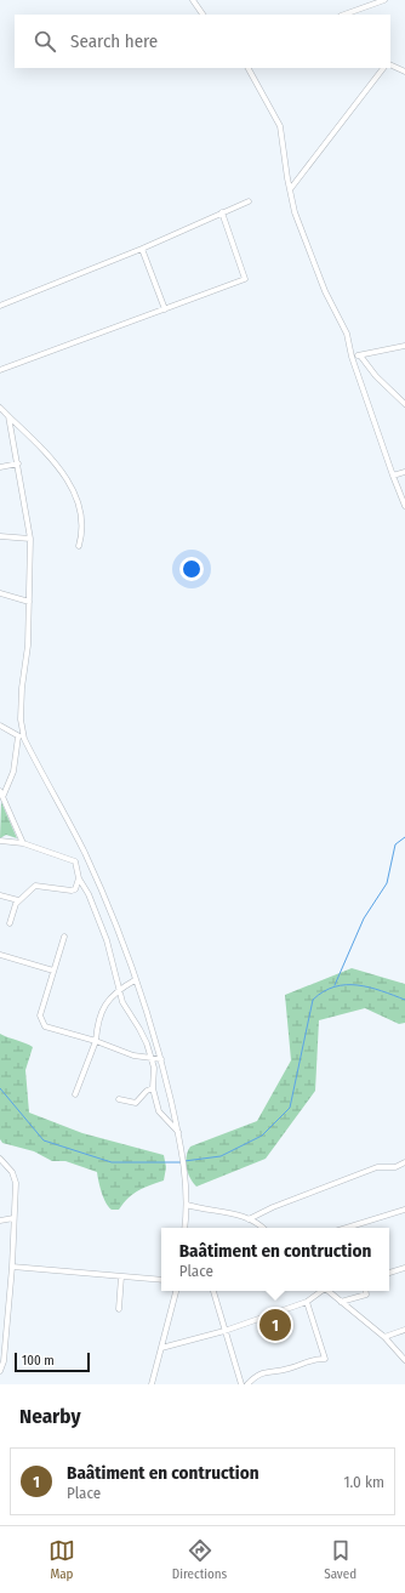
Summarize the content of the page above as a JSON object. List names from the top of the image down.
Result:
{
  "scale_bar": "100 m",
  "page": {
    "search": "Search here",
    "popup": ["Baâtiment en contruction", "Place"],
    "pins": "1",
    "scale": "100 m",
    "heading": "Nearby",
    "list": [
      {
        "mark": "1",
        "name": "Baâtiment en contruction",
        "note": "Place",
        "value": "1.0 km"
      }
    ],
    "nav": ["Map", "Directions", "Saved"]
  }
}
